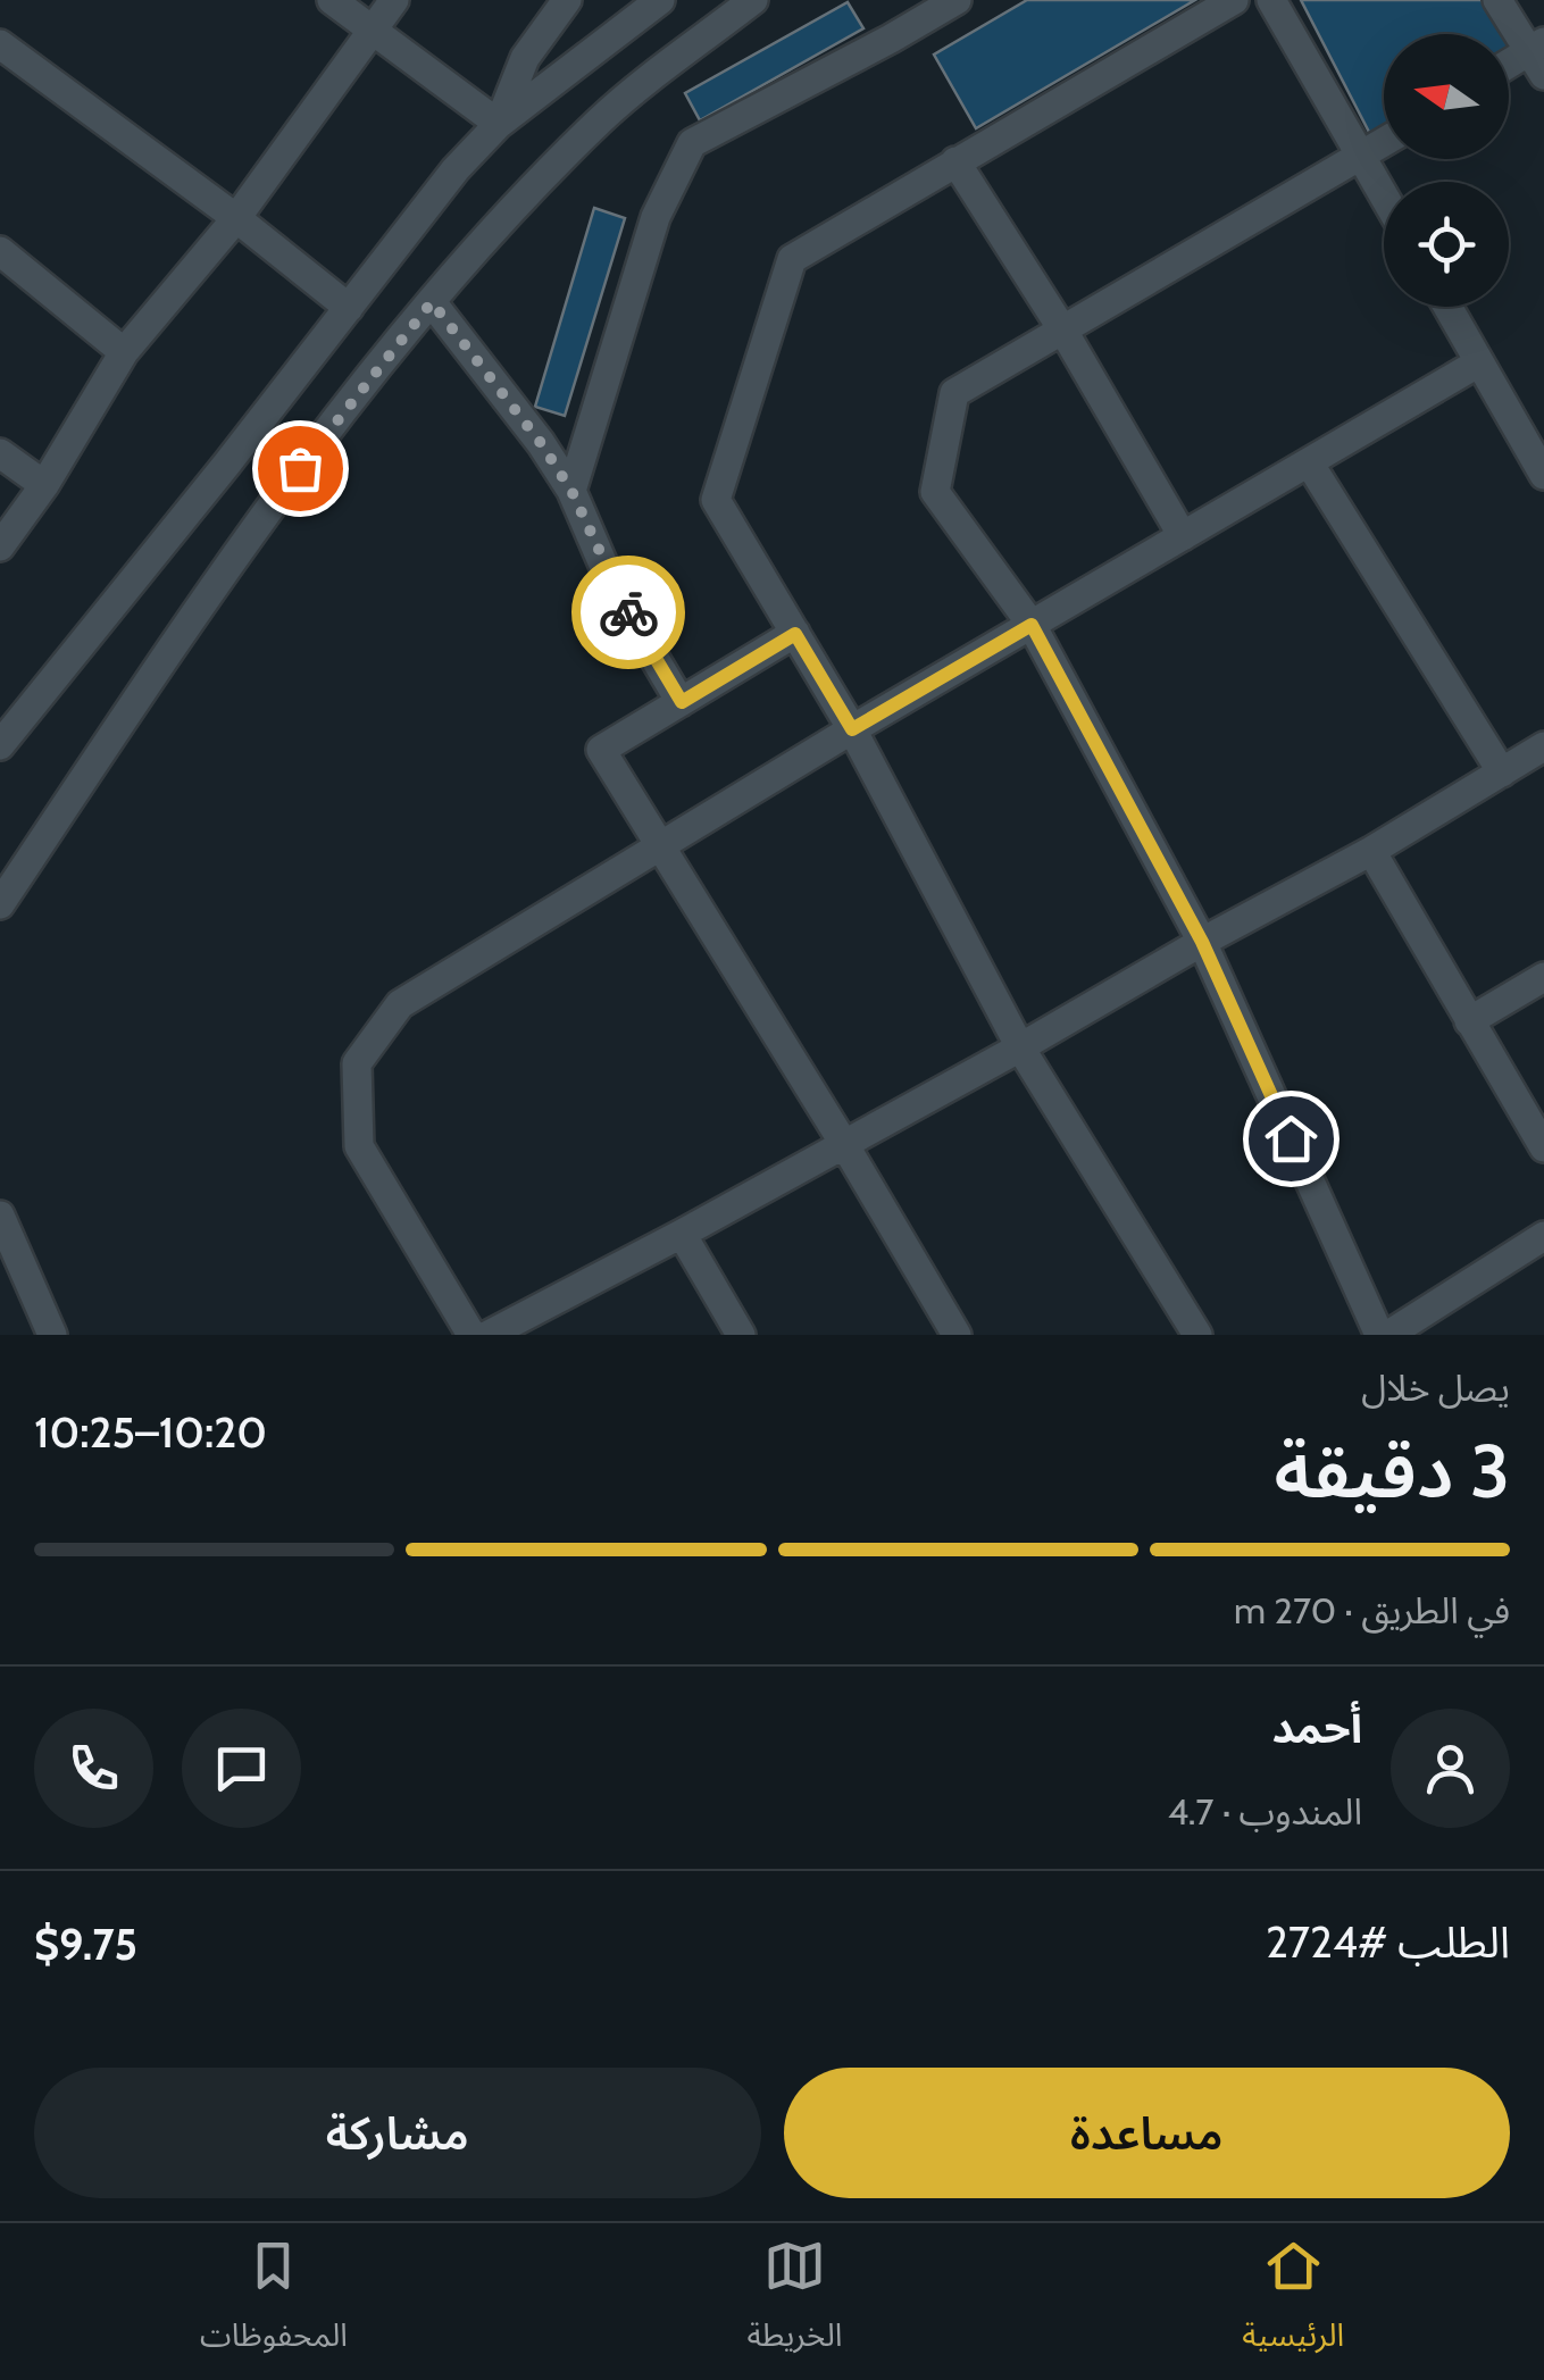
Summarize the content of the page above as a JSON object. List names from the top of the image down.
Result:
{
  "north": "left",
  "page": {
    "heading": ["3 دقيقة", "يصل خلال", "10:20–10:25"],
    "panel": [
      "أحمد",
      "المندوب · 4.7",
      "الطلب #2724",
      "$9.75"
    ],
    "bar": "في الطريق · 270 m",
    "buttons": ["مساعدة", "مشاركة"],
    "tabs": ["الرئيسية", "الخريطة", "المحفوظات"]
  }
}
